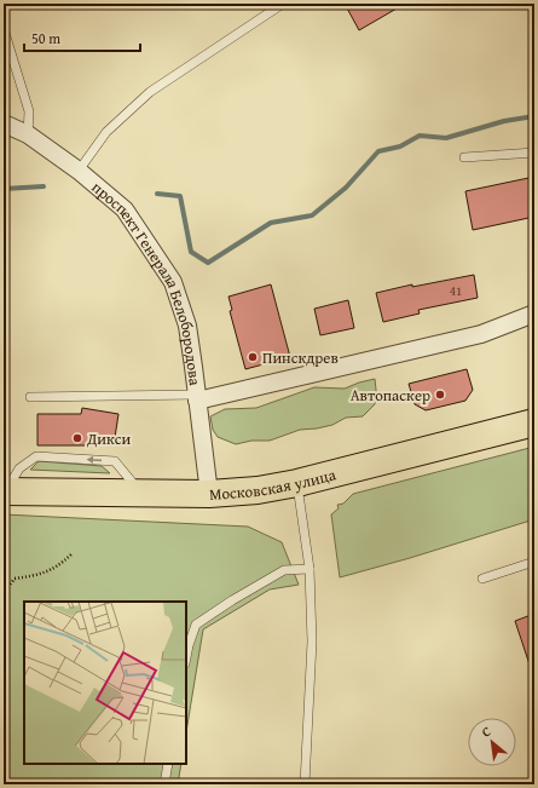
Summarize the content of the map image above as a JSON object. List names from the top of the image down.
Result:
{
  "streets": {
    "main road": ["Московская улица"],
    "street": ["проспект Генерала Белобородова"]
  },
  "crossings": [
    ["проспект Генерала Белобородова", "Московская улица"]
  ],
  "places": ["Пинскдрев", "Автопаскер", "Дикси"],
  "house_numbers": ["41"],
  "scale_bar": "50 m",
  "north": "top left"
}
